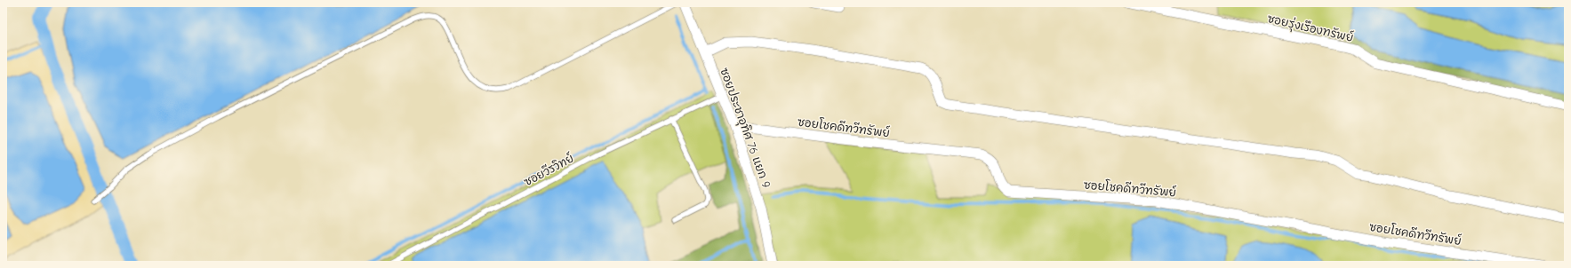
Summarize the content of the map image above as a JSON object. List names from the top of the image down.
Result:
{
  "streets": {
    "street": ["ซอยรุ่งเรืองทรัพย์", "ซอยโชคดีทวีทรัพย์", "ซอยประชาอุทิศ 76 แยก 9"],
    "lane": ["ซอยวีรวิทย์"]
  },
  "crossings": [
    ["ซอยโชคดีทวีทรัพย์", "ซอยประชาอุทิศ 76 แยก 9"],
    ["ซอยประชาอุทิศ 76 แยก 9", "ซอยวีรวิทย์"]
  ]
}
